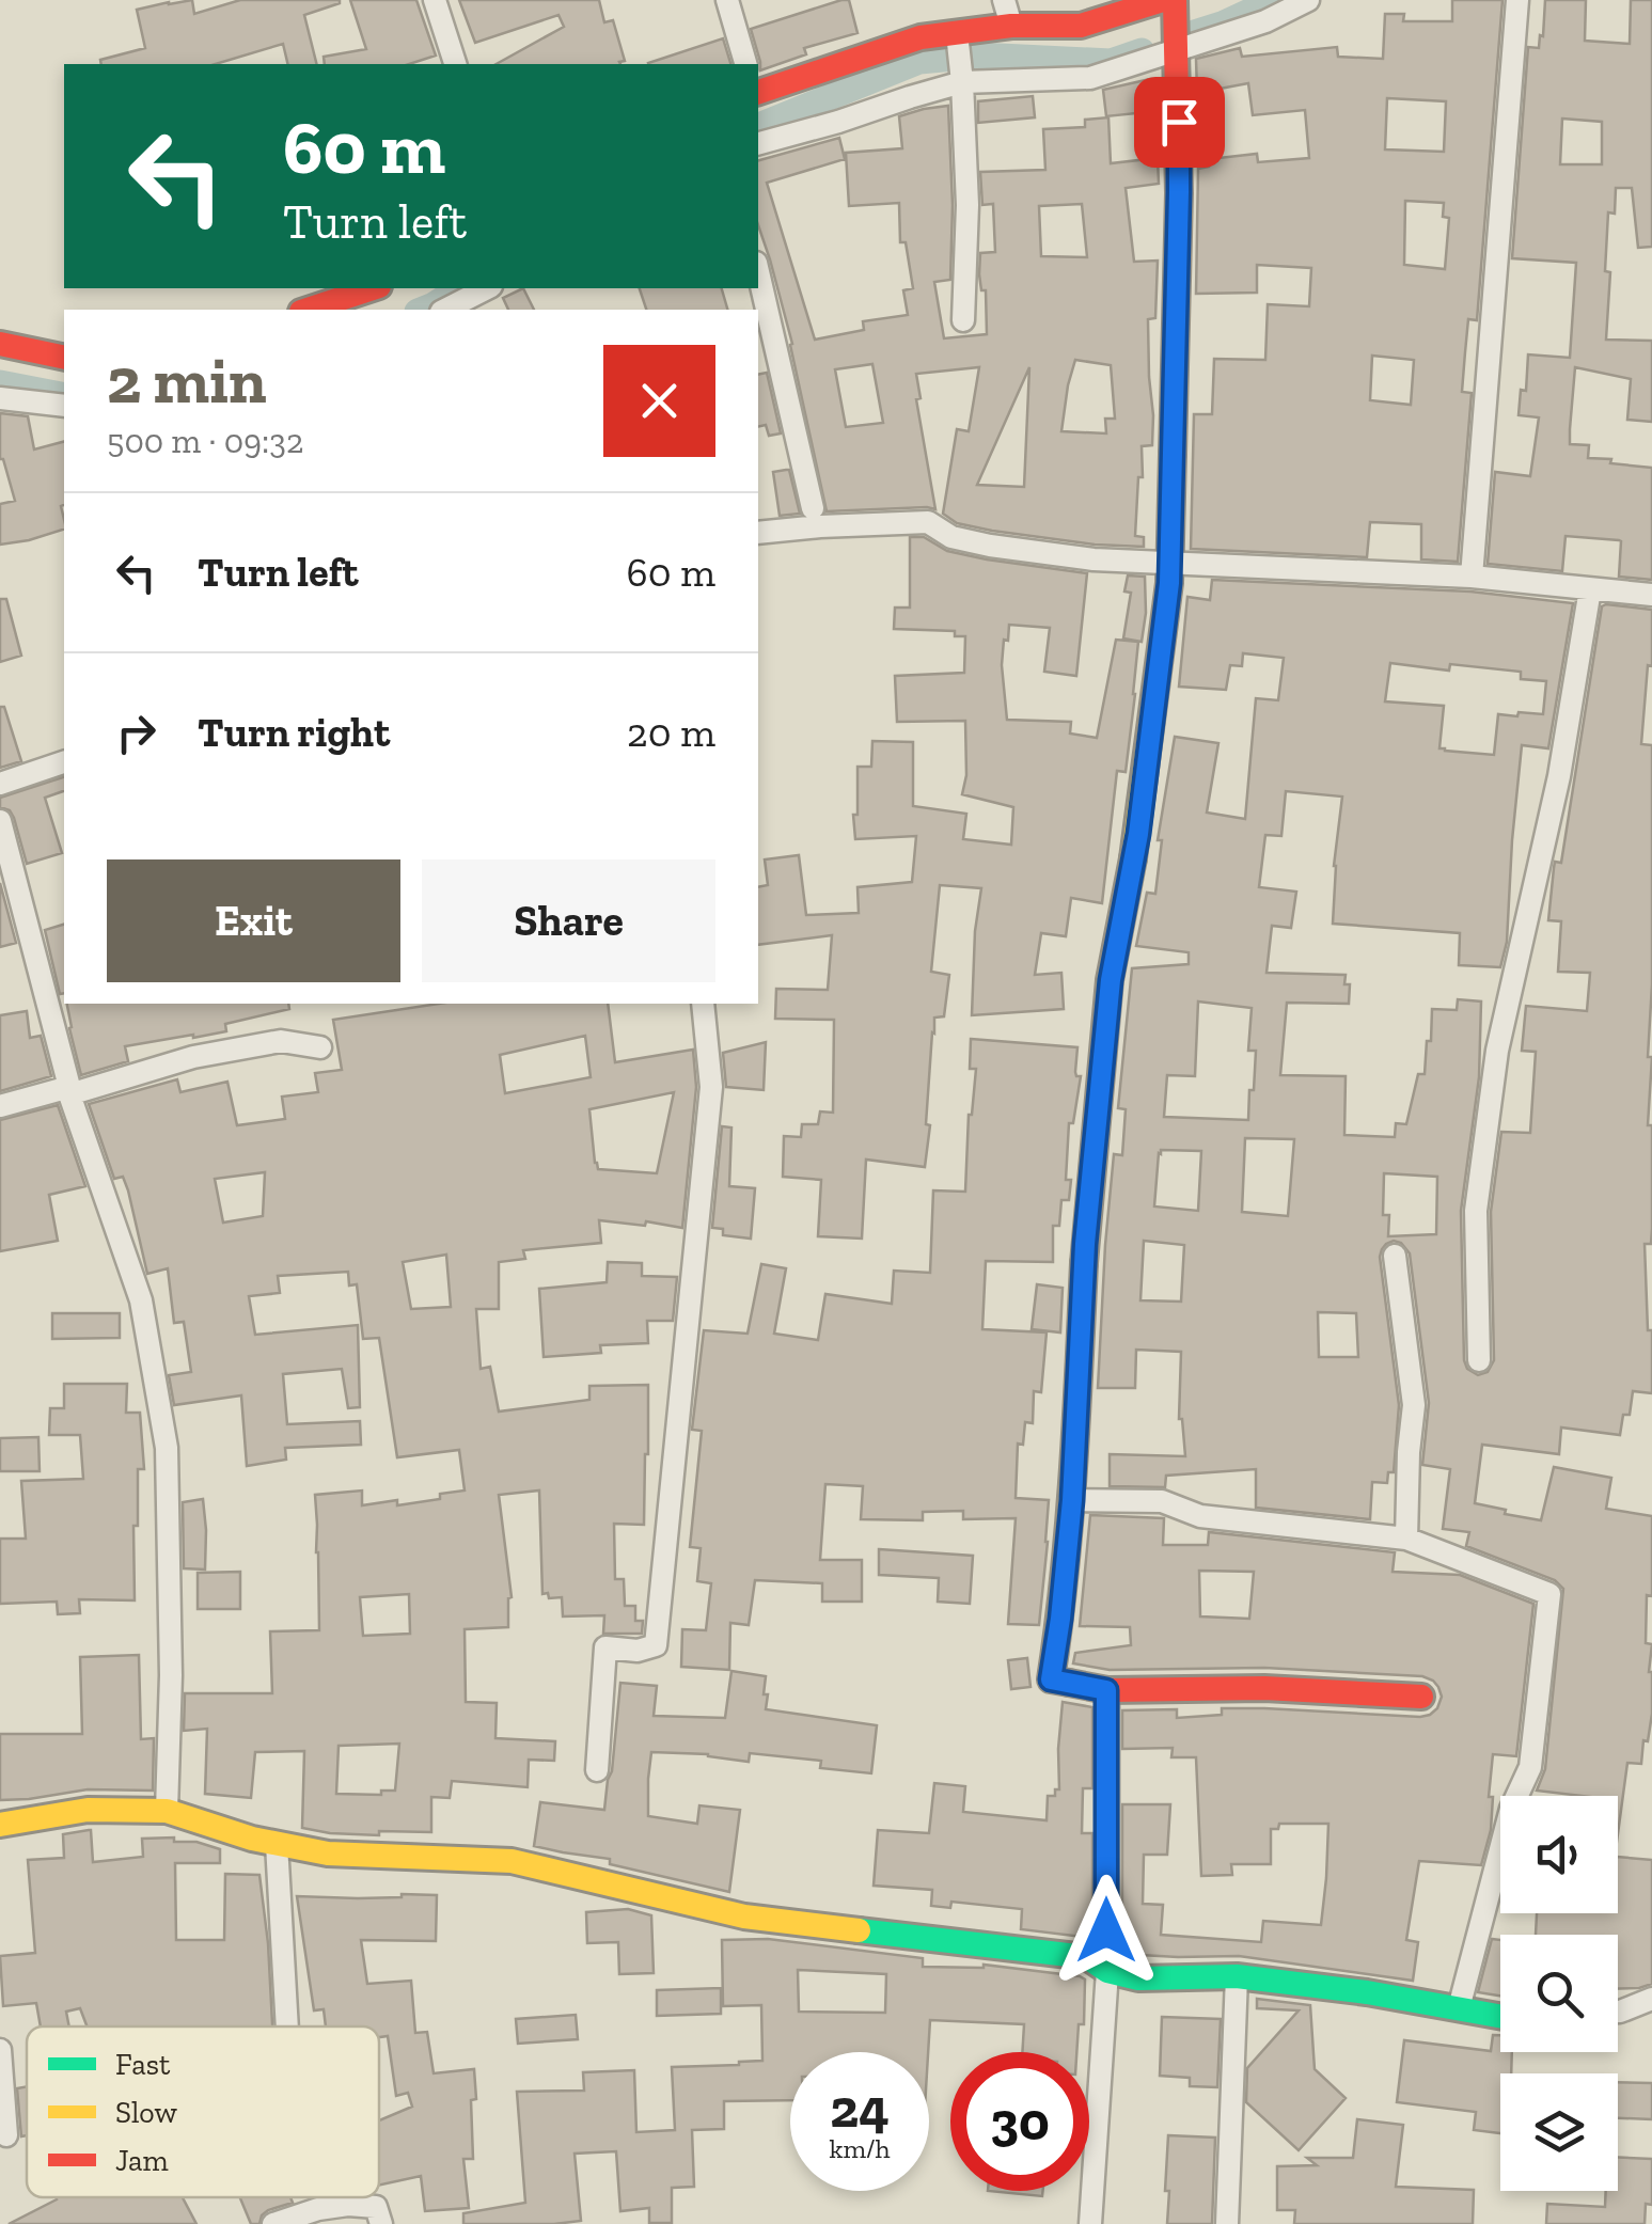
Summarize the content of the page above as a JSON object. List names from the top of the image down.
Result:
{
  "legend": ["Fast", "Slow", "Jam"],
  "page": {
    "turn": ["60 m", "Turn left"],
    "heading": ["2 min", "500 m · 09:32"],
    "list": [
      {
        "name": "Turn left",
        "value": "60 m"
      },
      {
        "name": "Turn right",
        "value": "20 m"
      }
    ],
    "buttons": ["Exit", "Share"],
    "speed": "24 km/h",
    "limit": "30"
  }
}
